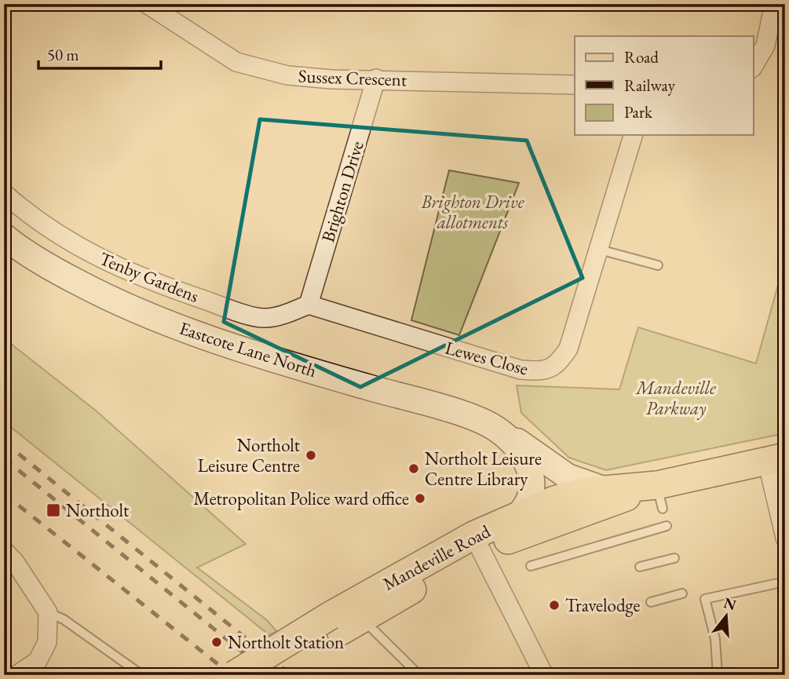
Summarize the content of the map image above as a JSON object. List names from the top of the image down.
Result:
{
  "streets": {
    "main road": ["Mandeville Road"],
    "street": [
      "Sussex Crescent",
      "Brighton Drive",
      "Tenby Gardens",
      "Eastcote Lane North",
      "Lewes Close"
    ]
  },
  "crossings": [
    ["Sussex Crescent", "Brighton Drive"],
    ["Brighton Drive", "Tenby Gardens"],
    ["Brighton Drive", "Lewes Close"],
    ["Tenby Gardens", "Lewes Close"],
    ["Eastcote Lane North", "Mandeville Road"]
  ],
  "parks": ["Brighton Drive allotments", "Mandeville Parkway"],
  "places": {
    "other": [
      "Northolt Leisure Centre",
      "Northolt Leisure Centre Library",
      "Metropolitan Police ward office",
      "Travelodge",
      "Northolt Station"
    ],
    "transit": ["Northolt"]
  },
  "legend": ["Road", "Railway", "Park"],
  "scale_bar": "50 m",
  "north": "top"
}
